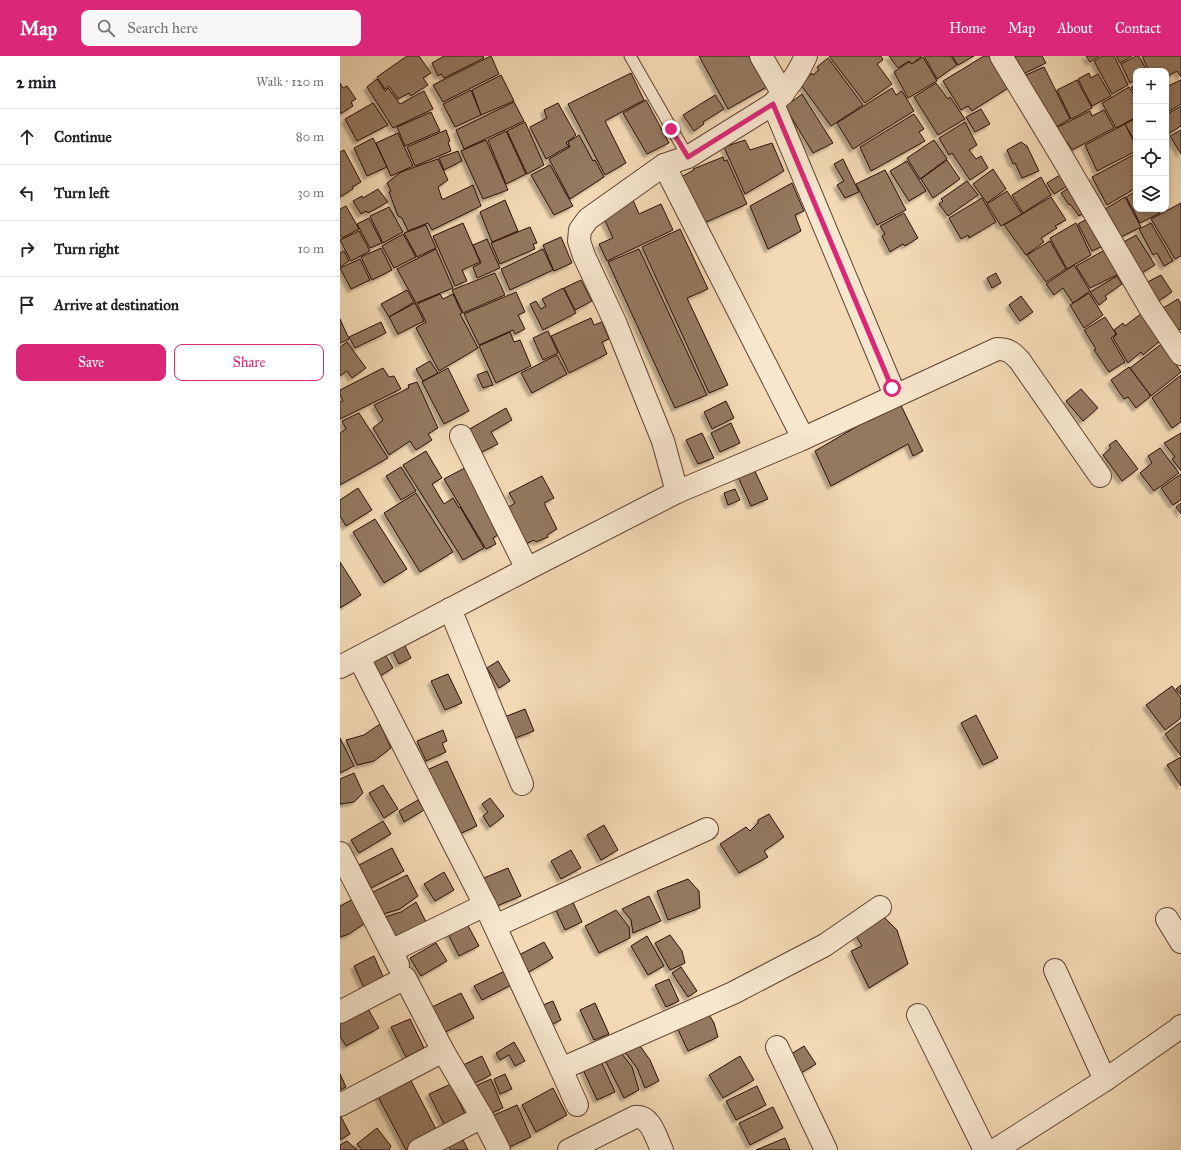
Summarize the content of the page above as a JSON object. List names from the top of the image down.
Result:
{
  "page": {
    "header": "Map",
    "search": "Search here",
    "nav": [
      "Home",
      "Map",
      "About",
      "Contact"
    ],
    "heading": ["2 min", "Walk · 120 m"],
    "map_buttons": ["+", "−"],
    "list": [
      ["Continue", "80 m"],
      ["Turn left", "30 m"],
      ["Turn right", "10 m"],
      "Arrive at destination"
    ],
    "buttons": ["Save", "Share"]
  }
}
